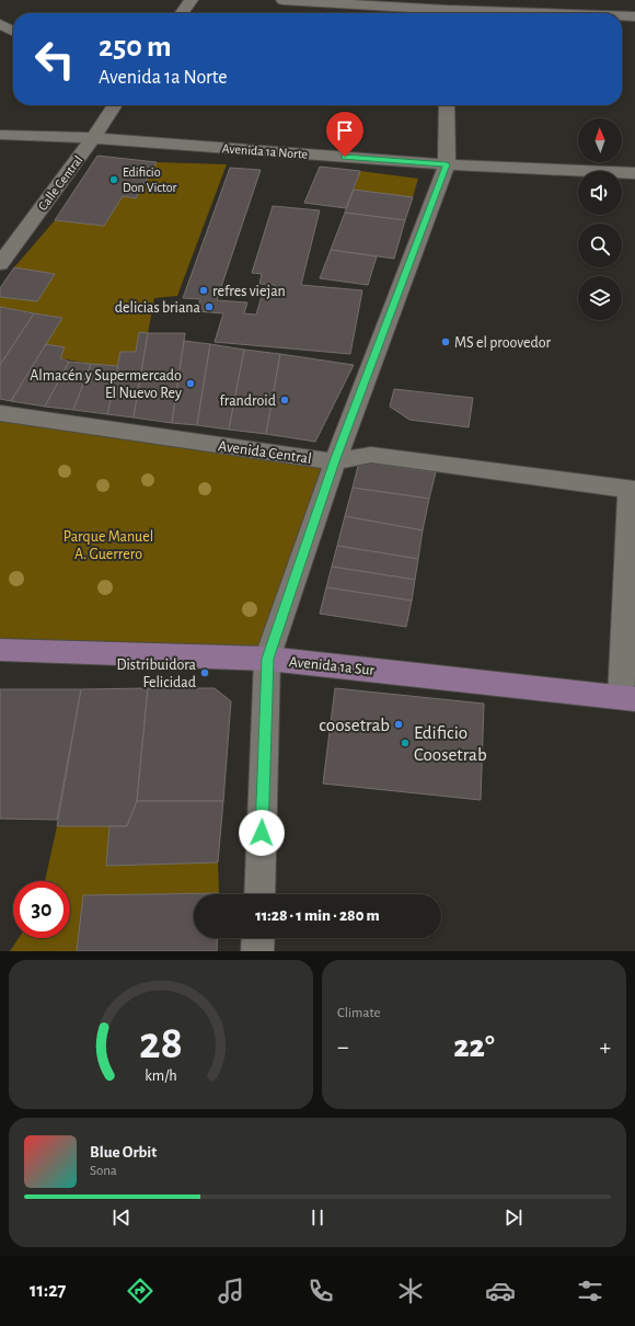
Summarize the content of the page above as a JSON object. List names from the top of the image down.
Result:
{
  "streets": {
    "main road": ["Avenida 1a Sur"],
    "street": ["Avenida 1a Norte", "Calle Central", "Avenida Central"]
  },
  "crossings": [
    ["Avenida 1a Norte", "Calle Central"]
  ],
  "parks": ["Parque Manuel A. Guerrero"],
  "places": [
    "Edificio Don Victor",
    "refres viejan",
    "delicias briana",
    "MS el proovedor",
    "Almacén y Supermercado El Nuevo Rey",
    "frandroid",
    "Distribuidora Felicidad",
    "coosetrab",
    "Edificio Coosetrab"
  ],
  "north": "top",
  "page": {
    "turn": ["250 m", "Avenida 1a Norte"],
    "limit": "30",
    "trip": "11:28 · 1 min · 280 m",
    "tile": "Climate",
    "heat": ["−", "22°", "+"],
    "song": ["Blue Orbit", "Sona"],
    "tabs": "11:27",
    "gauge": ["28", "km/h"]
  }
}
